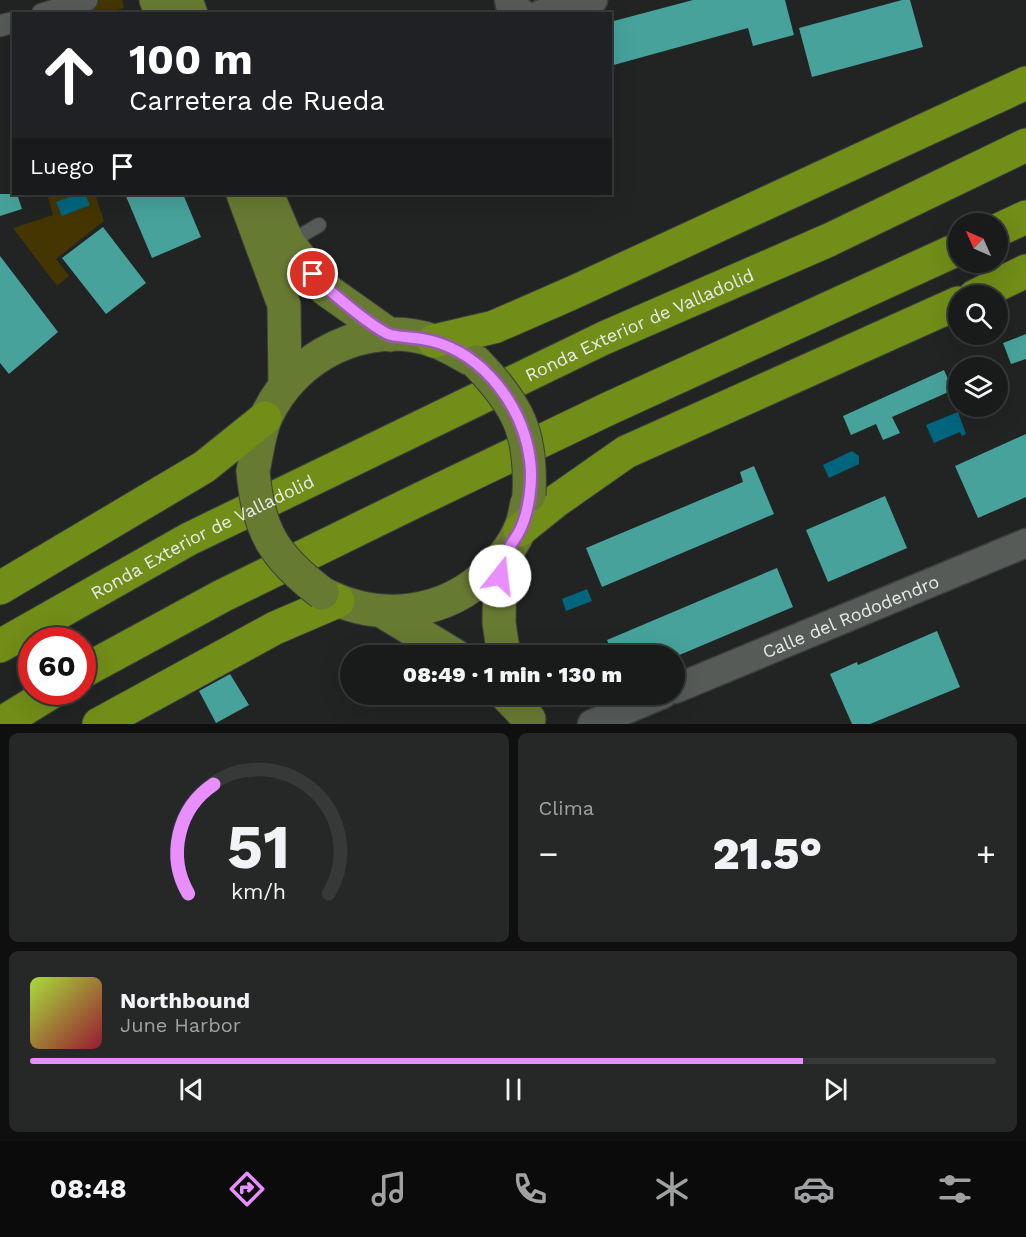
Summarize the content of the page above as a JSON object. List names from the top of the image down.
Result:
{
  "streets": {
    "highway": ["Ronda Exterior de Valladolid"],
    "street": ["Calle del Rododendro"]
  },
  "north": "top left",
  "page": {
    "turn": ["100 m", "Carretera de Rueda"],
    "then": "Luego",
    "limit": "60",
    "trip": "08:49 · 1 min · 130 m",
    "tile": "Clima",
    "heat": ["−", "21.5°", "+"],
    "song": ["Northbound", "June Harbor"],
    "tabs": "08:48",
    "gauge": ["51", "km/h"]
  }
}
